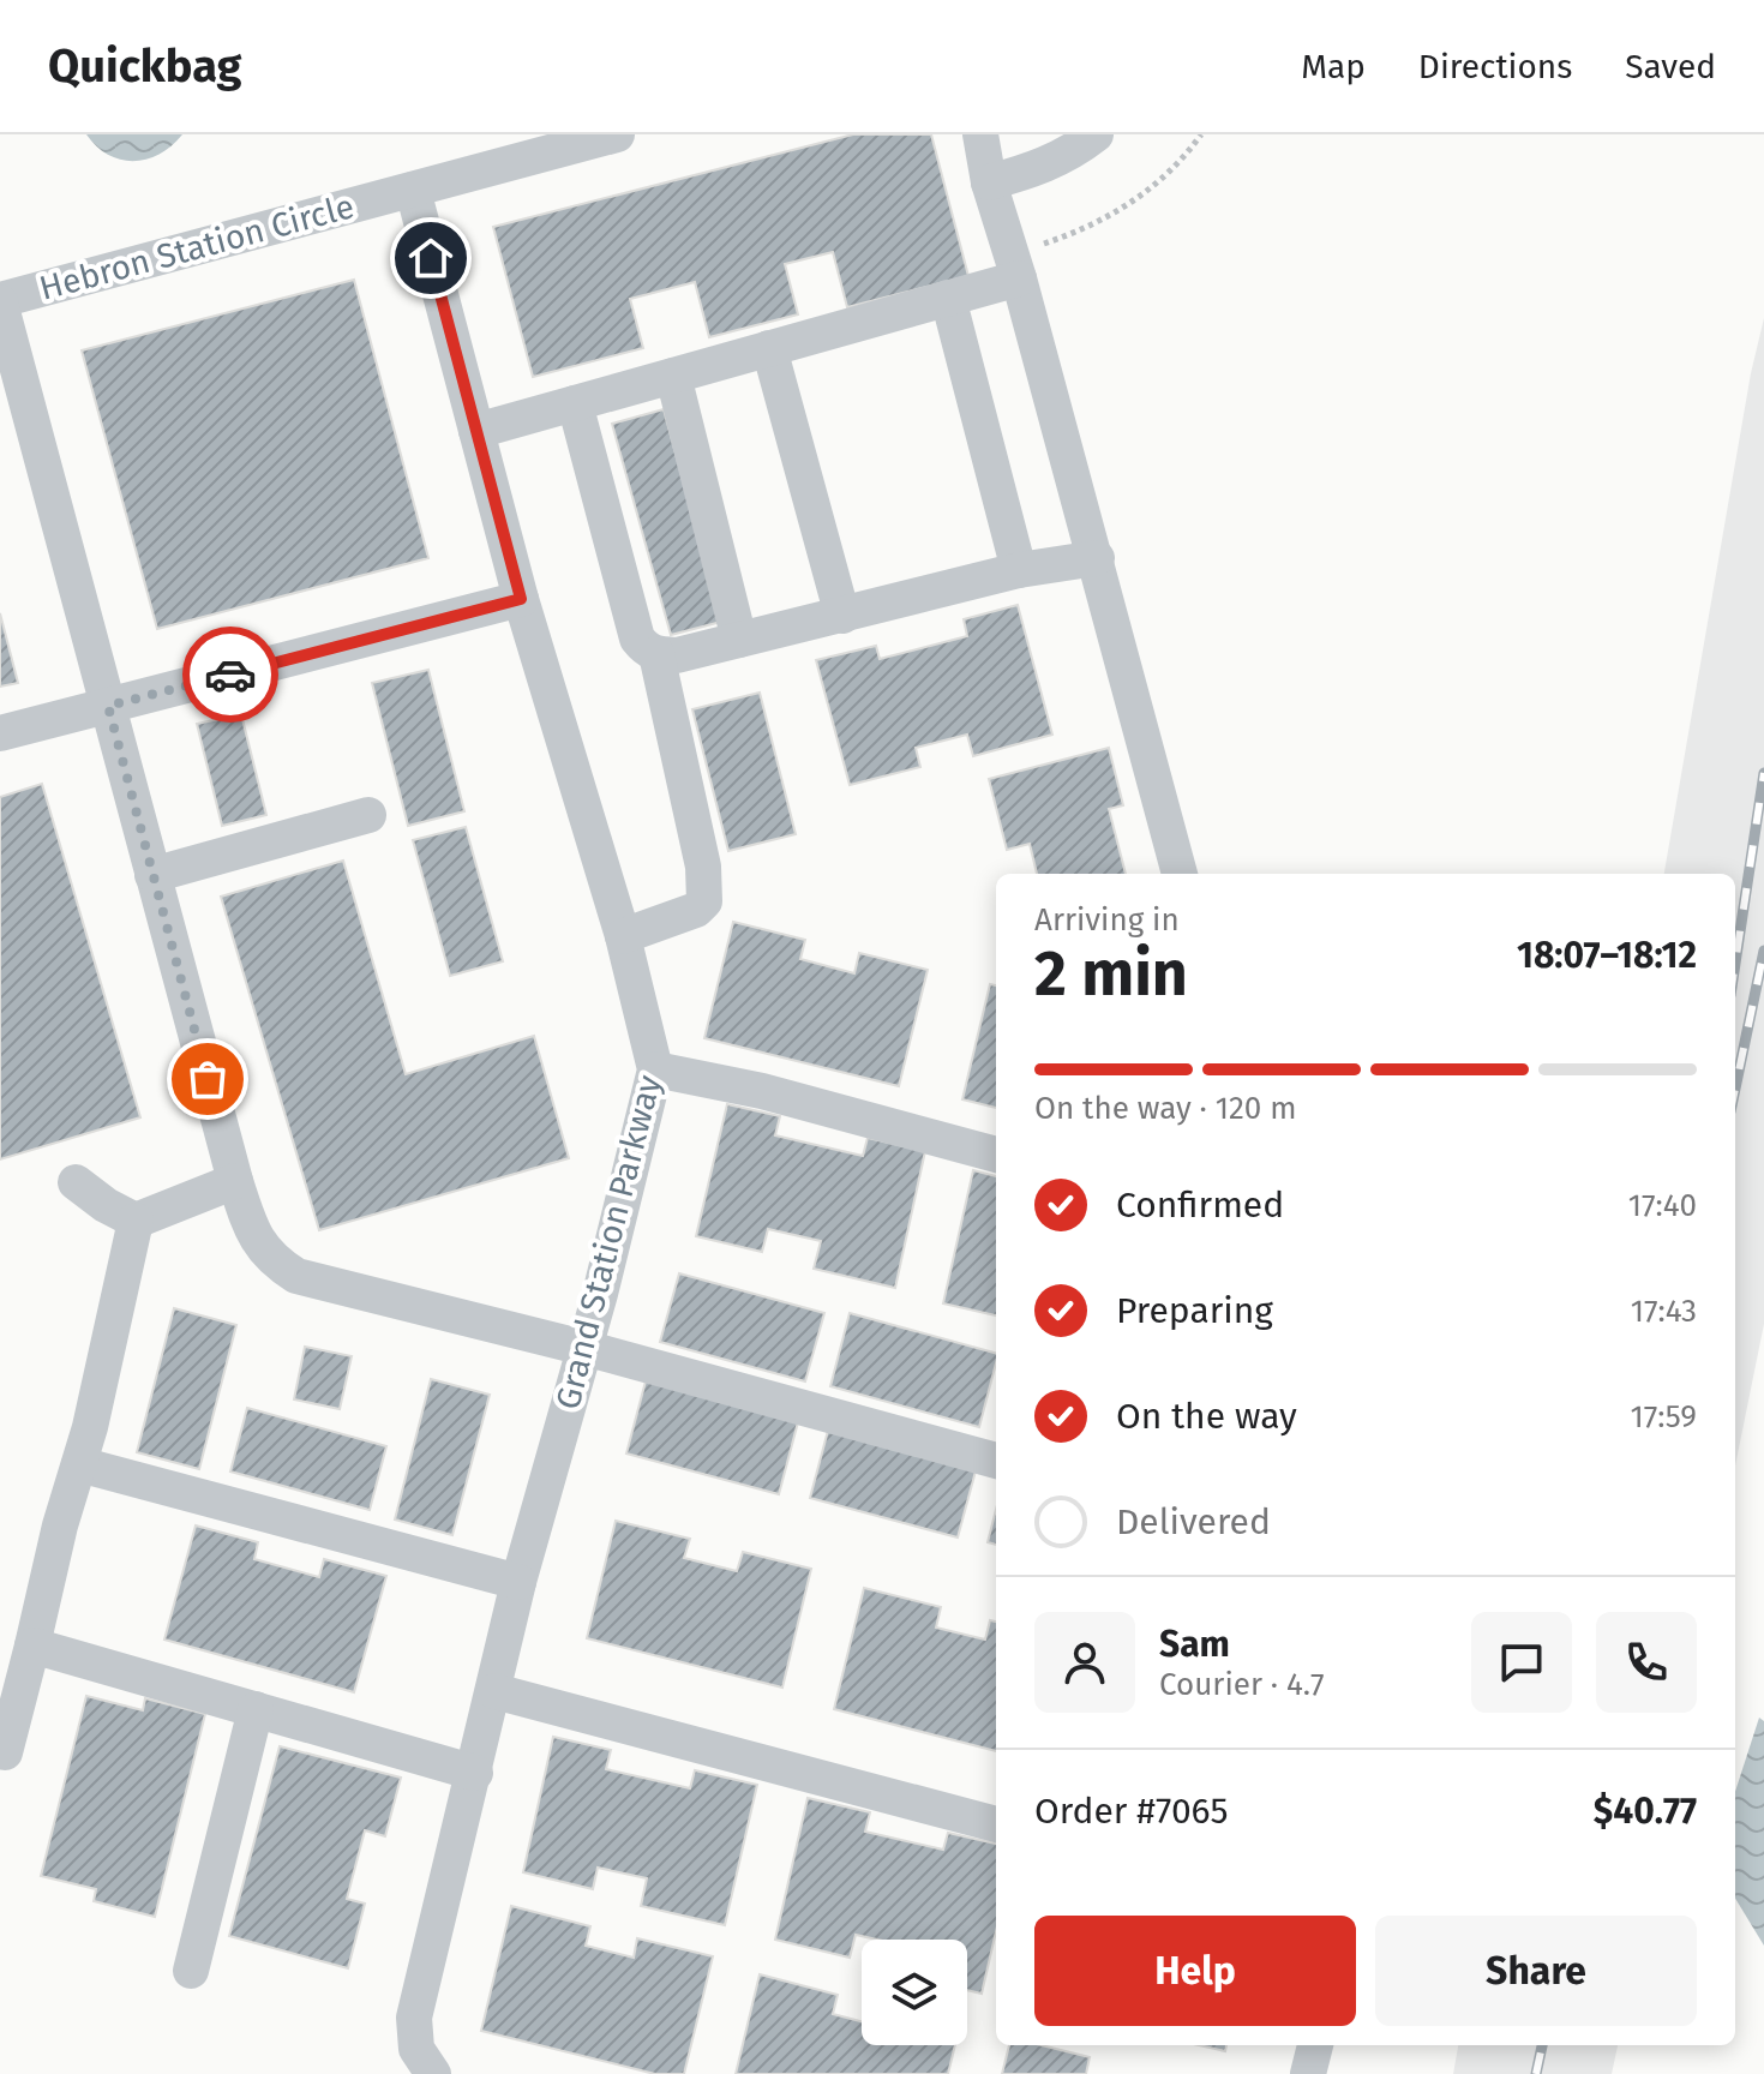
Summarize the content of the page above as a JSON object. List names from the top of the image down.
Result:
{
  "streets": {
    "street": ["Hebron Station Circle", "Grand Station Parkway"]
  },
  "crossings": [
    ["Hebron Station Circle", "Grand Station Parkway"]
  ],
  "page": {
    "header": "Quickbag",
    "nav": ["Map", "Directions", "Saved"],
    "heading": ["2 min", "Arriving in", "18:07–18:12"],
    "panel": [
      "Sam",
      "Courier · 4.7",
      "Order #7065",
      "$40.77"
    ],
    "bar": "On the way · 120 m",
    "list": [
      ["Confirmed", "17:40"],
      ["Preparing", "17:43"],
      ["On the way", "17:59"],
      "Delivered"
    ],
    "buttons": ["Help", "Share"]
  }
}
